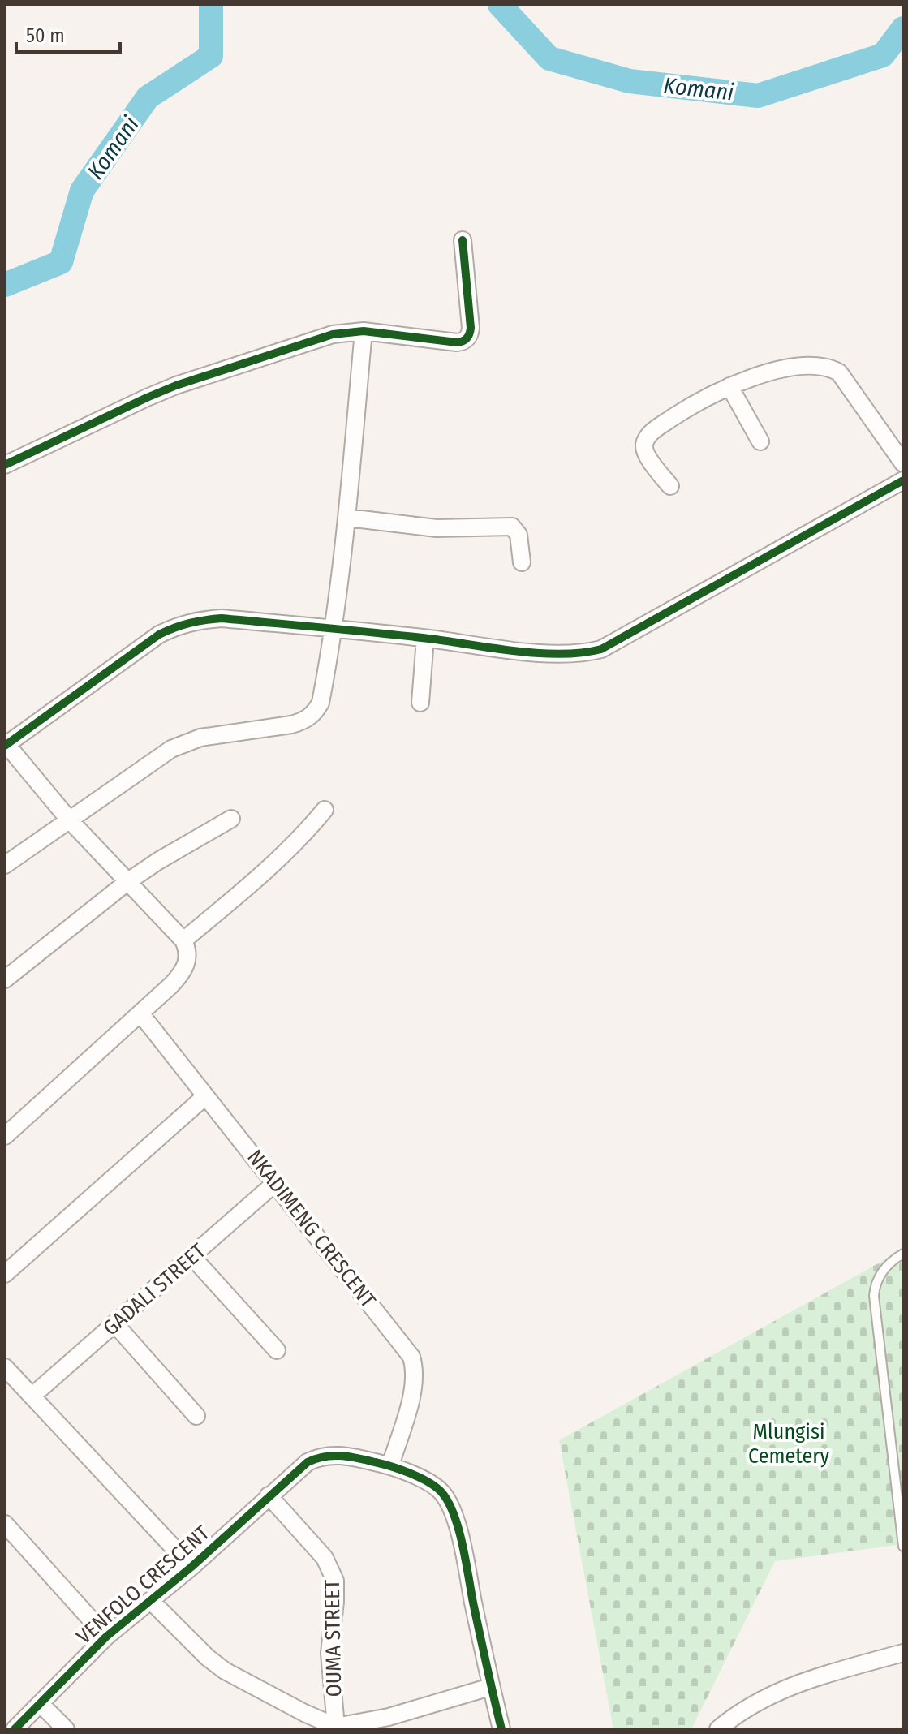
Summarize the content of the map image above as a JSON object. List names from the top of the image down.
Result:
{
  "streets": {
    "street": [
      "NKADIMENG CRESCENT",
      "GADALI STREET",
      "VENFOLO CRESCENT",
      "OUMA STREET"
    ]
  },
  "crossings": [
    ["NKADIMENG CRESCENT", "GADALI STREET"],
    ["NKADIMENG CRESCENT", "VENFOLO CRESCENT"],
    ["VENFOLO CRESCENT", "OUMA STREET"]
  ],
  "water": ["Komani"],
  "parks": ["Mlungisi Cemetery"],
  "scale_bar": "50 m"
}
